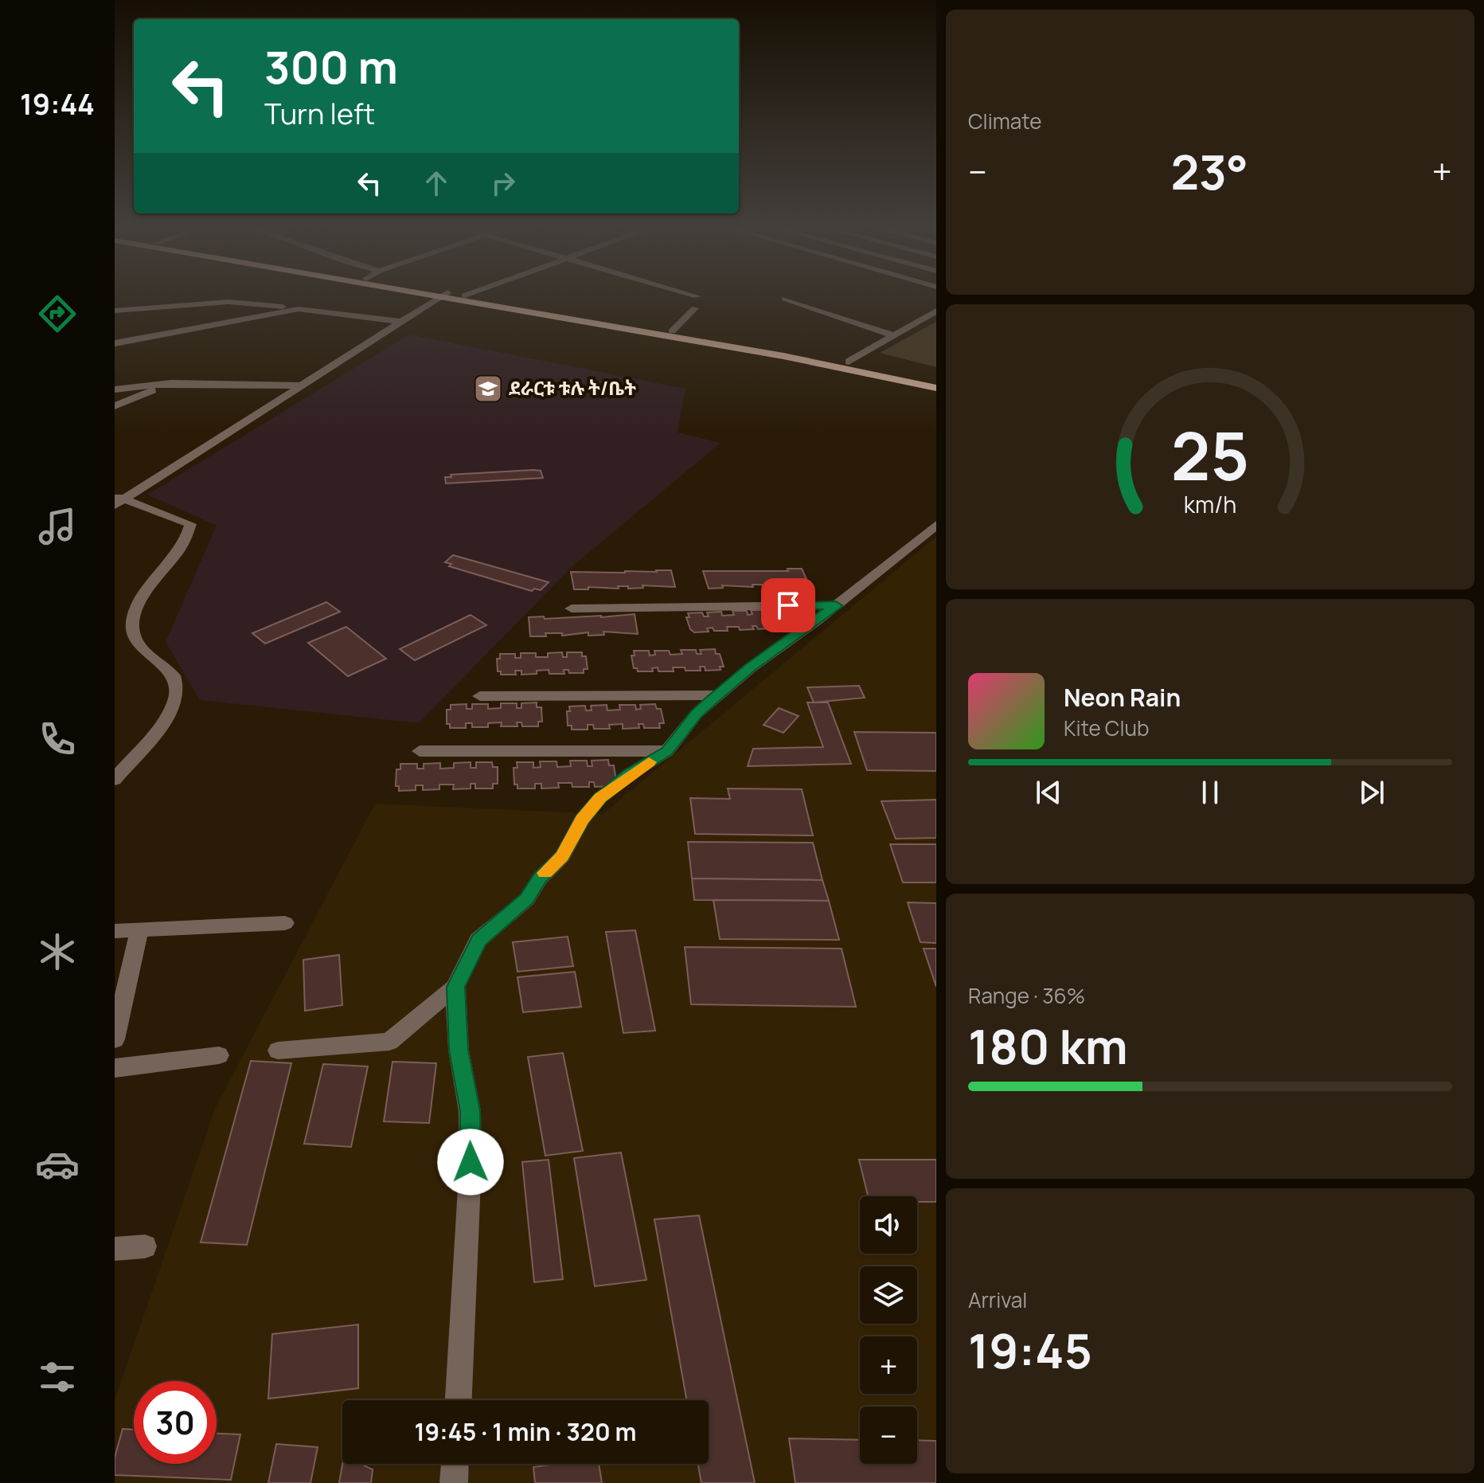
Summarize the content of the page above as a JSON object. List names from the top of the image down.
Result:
{
  "places": {
    "school or university": ["ደራርቱ ቱሉ ት/ቤት"]
  },
  "page": {
    "tabs": "19:44",
    "tile": [
      "Climate",
      ["Range · 36%", "180 km"],
      ["Arrival", "19:45"]
    ],
    "turn": ["300 m", "Turn left"],
    "heat": ["−", "23°", "+"],
    "song": ["Neon Rain", "Kite Club"],
    "map_buttons": ["+", "−"],
    "limit": "30",
    "trip": "19:45 · 1 min · 320 m",
    "gauge": ["25", "km/h"]
  }
}
